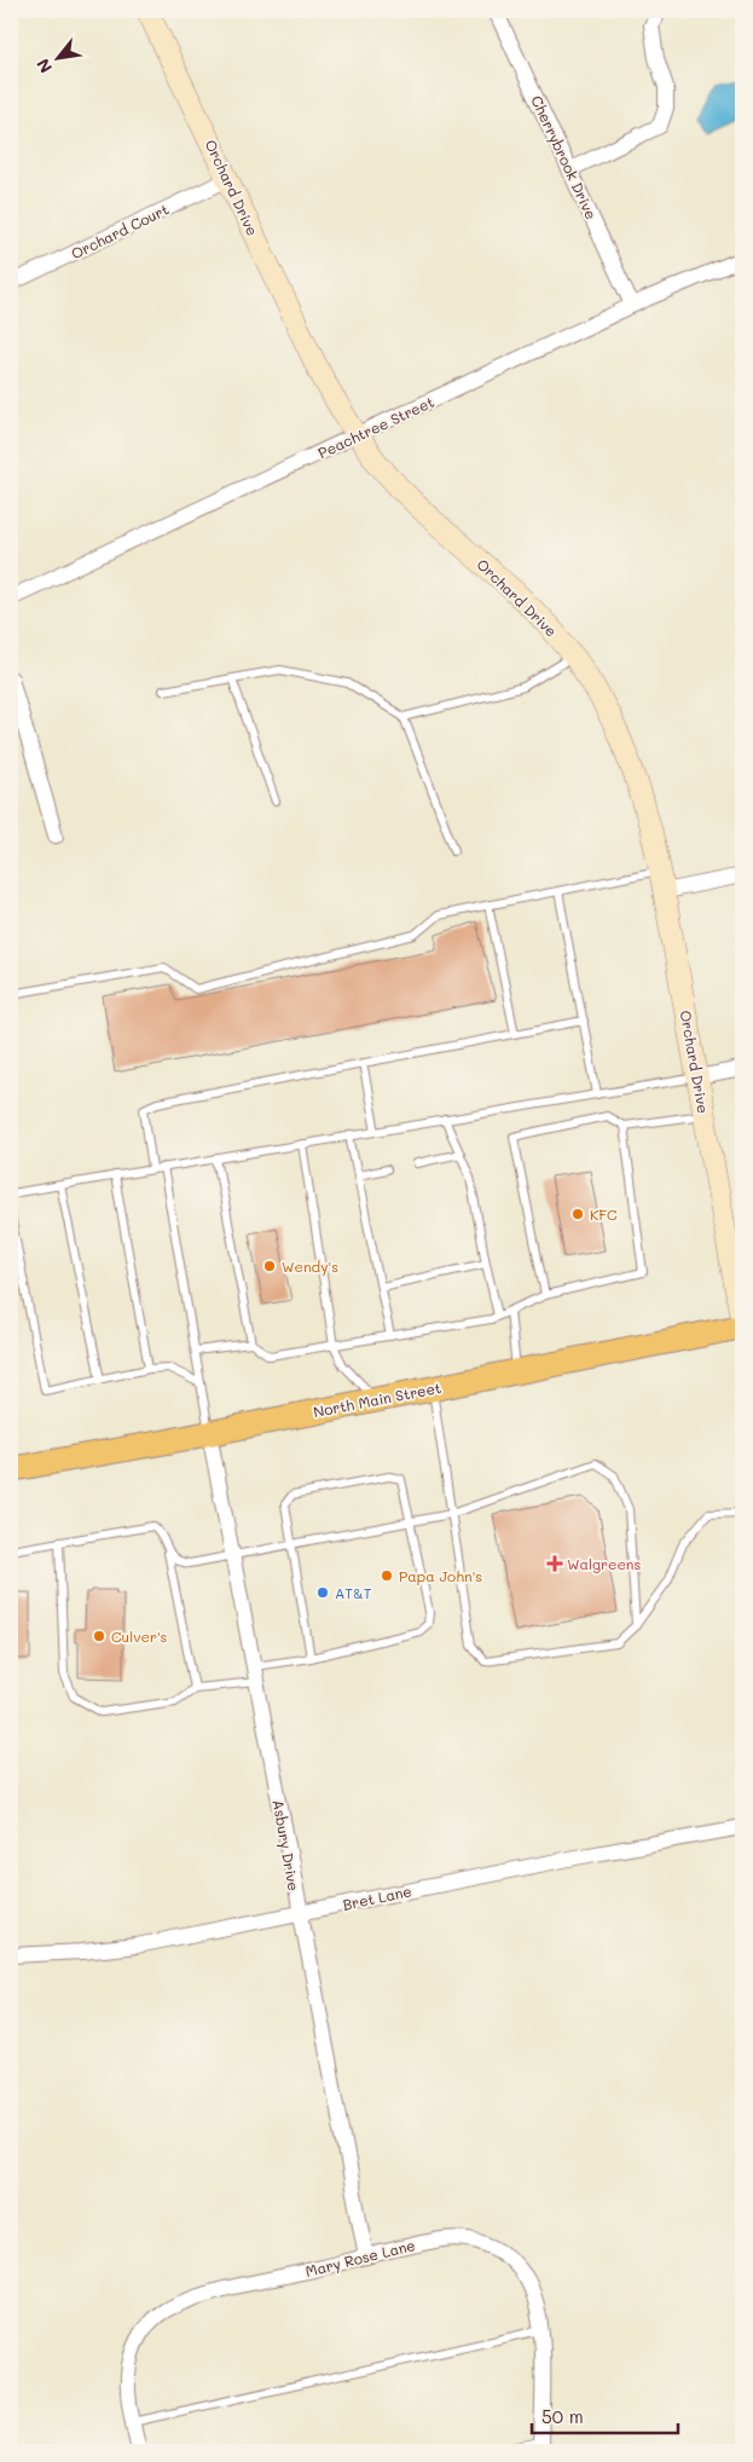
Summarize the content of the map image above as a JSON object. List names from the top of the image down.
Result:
{
  "streets": {
    "main road": ["North Main Street"],
    "street": [
      "Cherrybrook Drive",
      "Orchard Drive",
      "Orchard Court",
      "Peachtree Street",
      "Asbury Drive",
      "Bret Lane",
      "Mary Rose Lane"
    ]
  },
  "crossings": [
    ["Cherrybrook Drive", "Peachtree Street"],
    ["Orchard Drive", "Orchard Court"],
    ["Orchard Drive", "Peachtree Street"],
    ["Orchard Drive", "North Main Street"],
    ["North Main Street", "Asbury Drive"],
    ["Asbury Drive", "Bret Lane"],
    ["Asbury Drive", "Mary Rose Lane"]
  ],
  "places": {
    "other": [
      "KFC",
      "Wendy's",
      "Papa John's",
      "AT&T",
      "Culver's"
    ],
    "health": ["Walgreens"]
  },
  "scale_bar": "50 m",
  "north": "bottom left"
}
